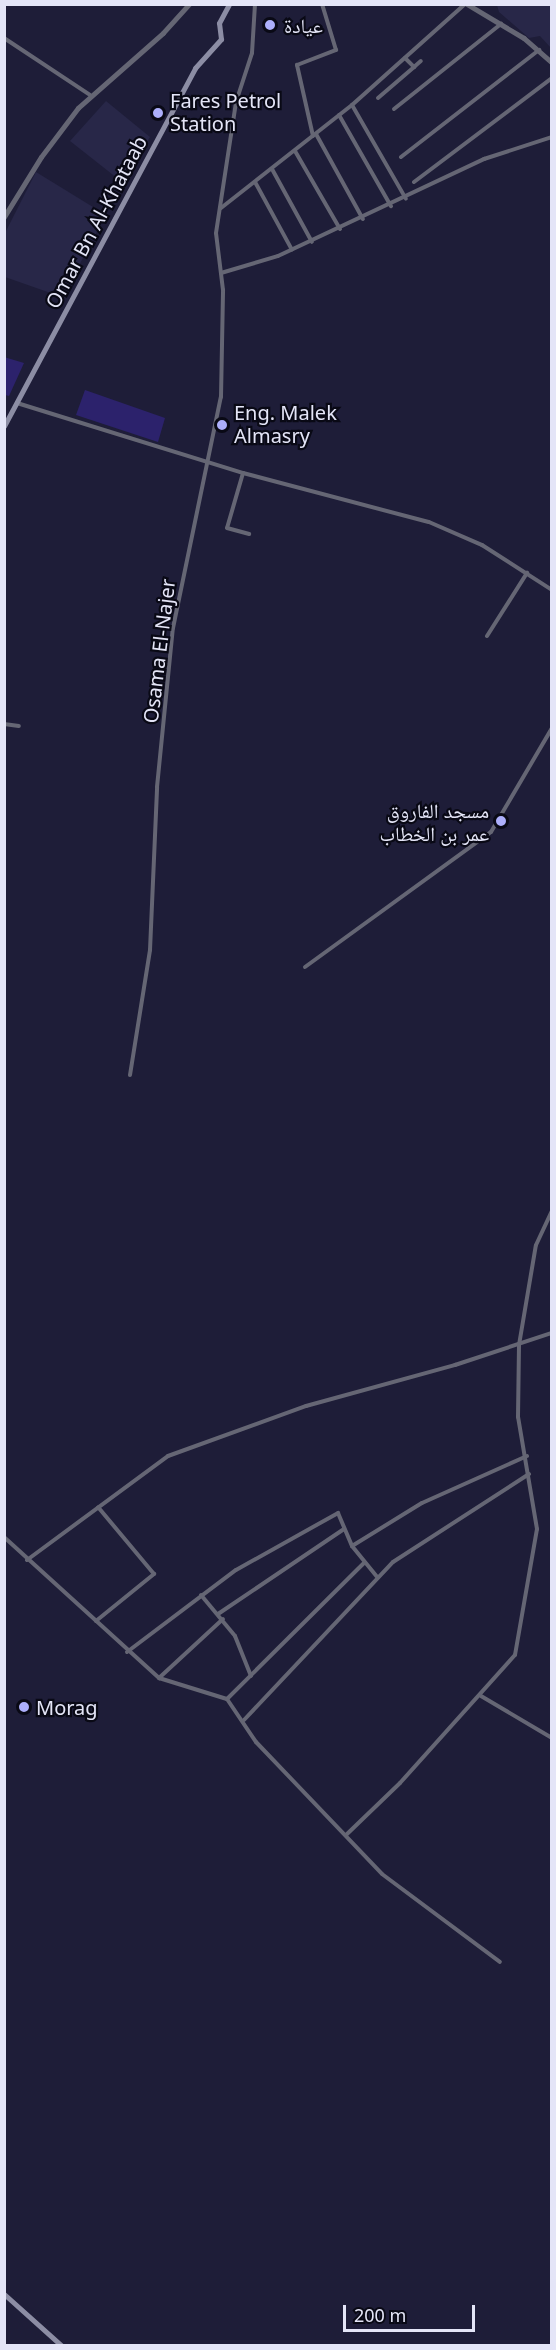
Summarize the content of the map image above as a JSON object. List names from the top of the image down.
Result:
{
  "streets": {
    "main road": ["Omar Bn Al-Khataab"],
    "street": ["Osama El-Najer"]
  },
  "places": [
    "عيادة",
    "Fares Petrol Station",
    "Eng. Malek Almasry",
    "مسجد الفاروق عمر بن الخطاب",
    "Morag"
  ],
  "scale_bar": "200 m"
}
